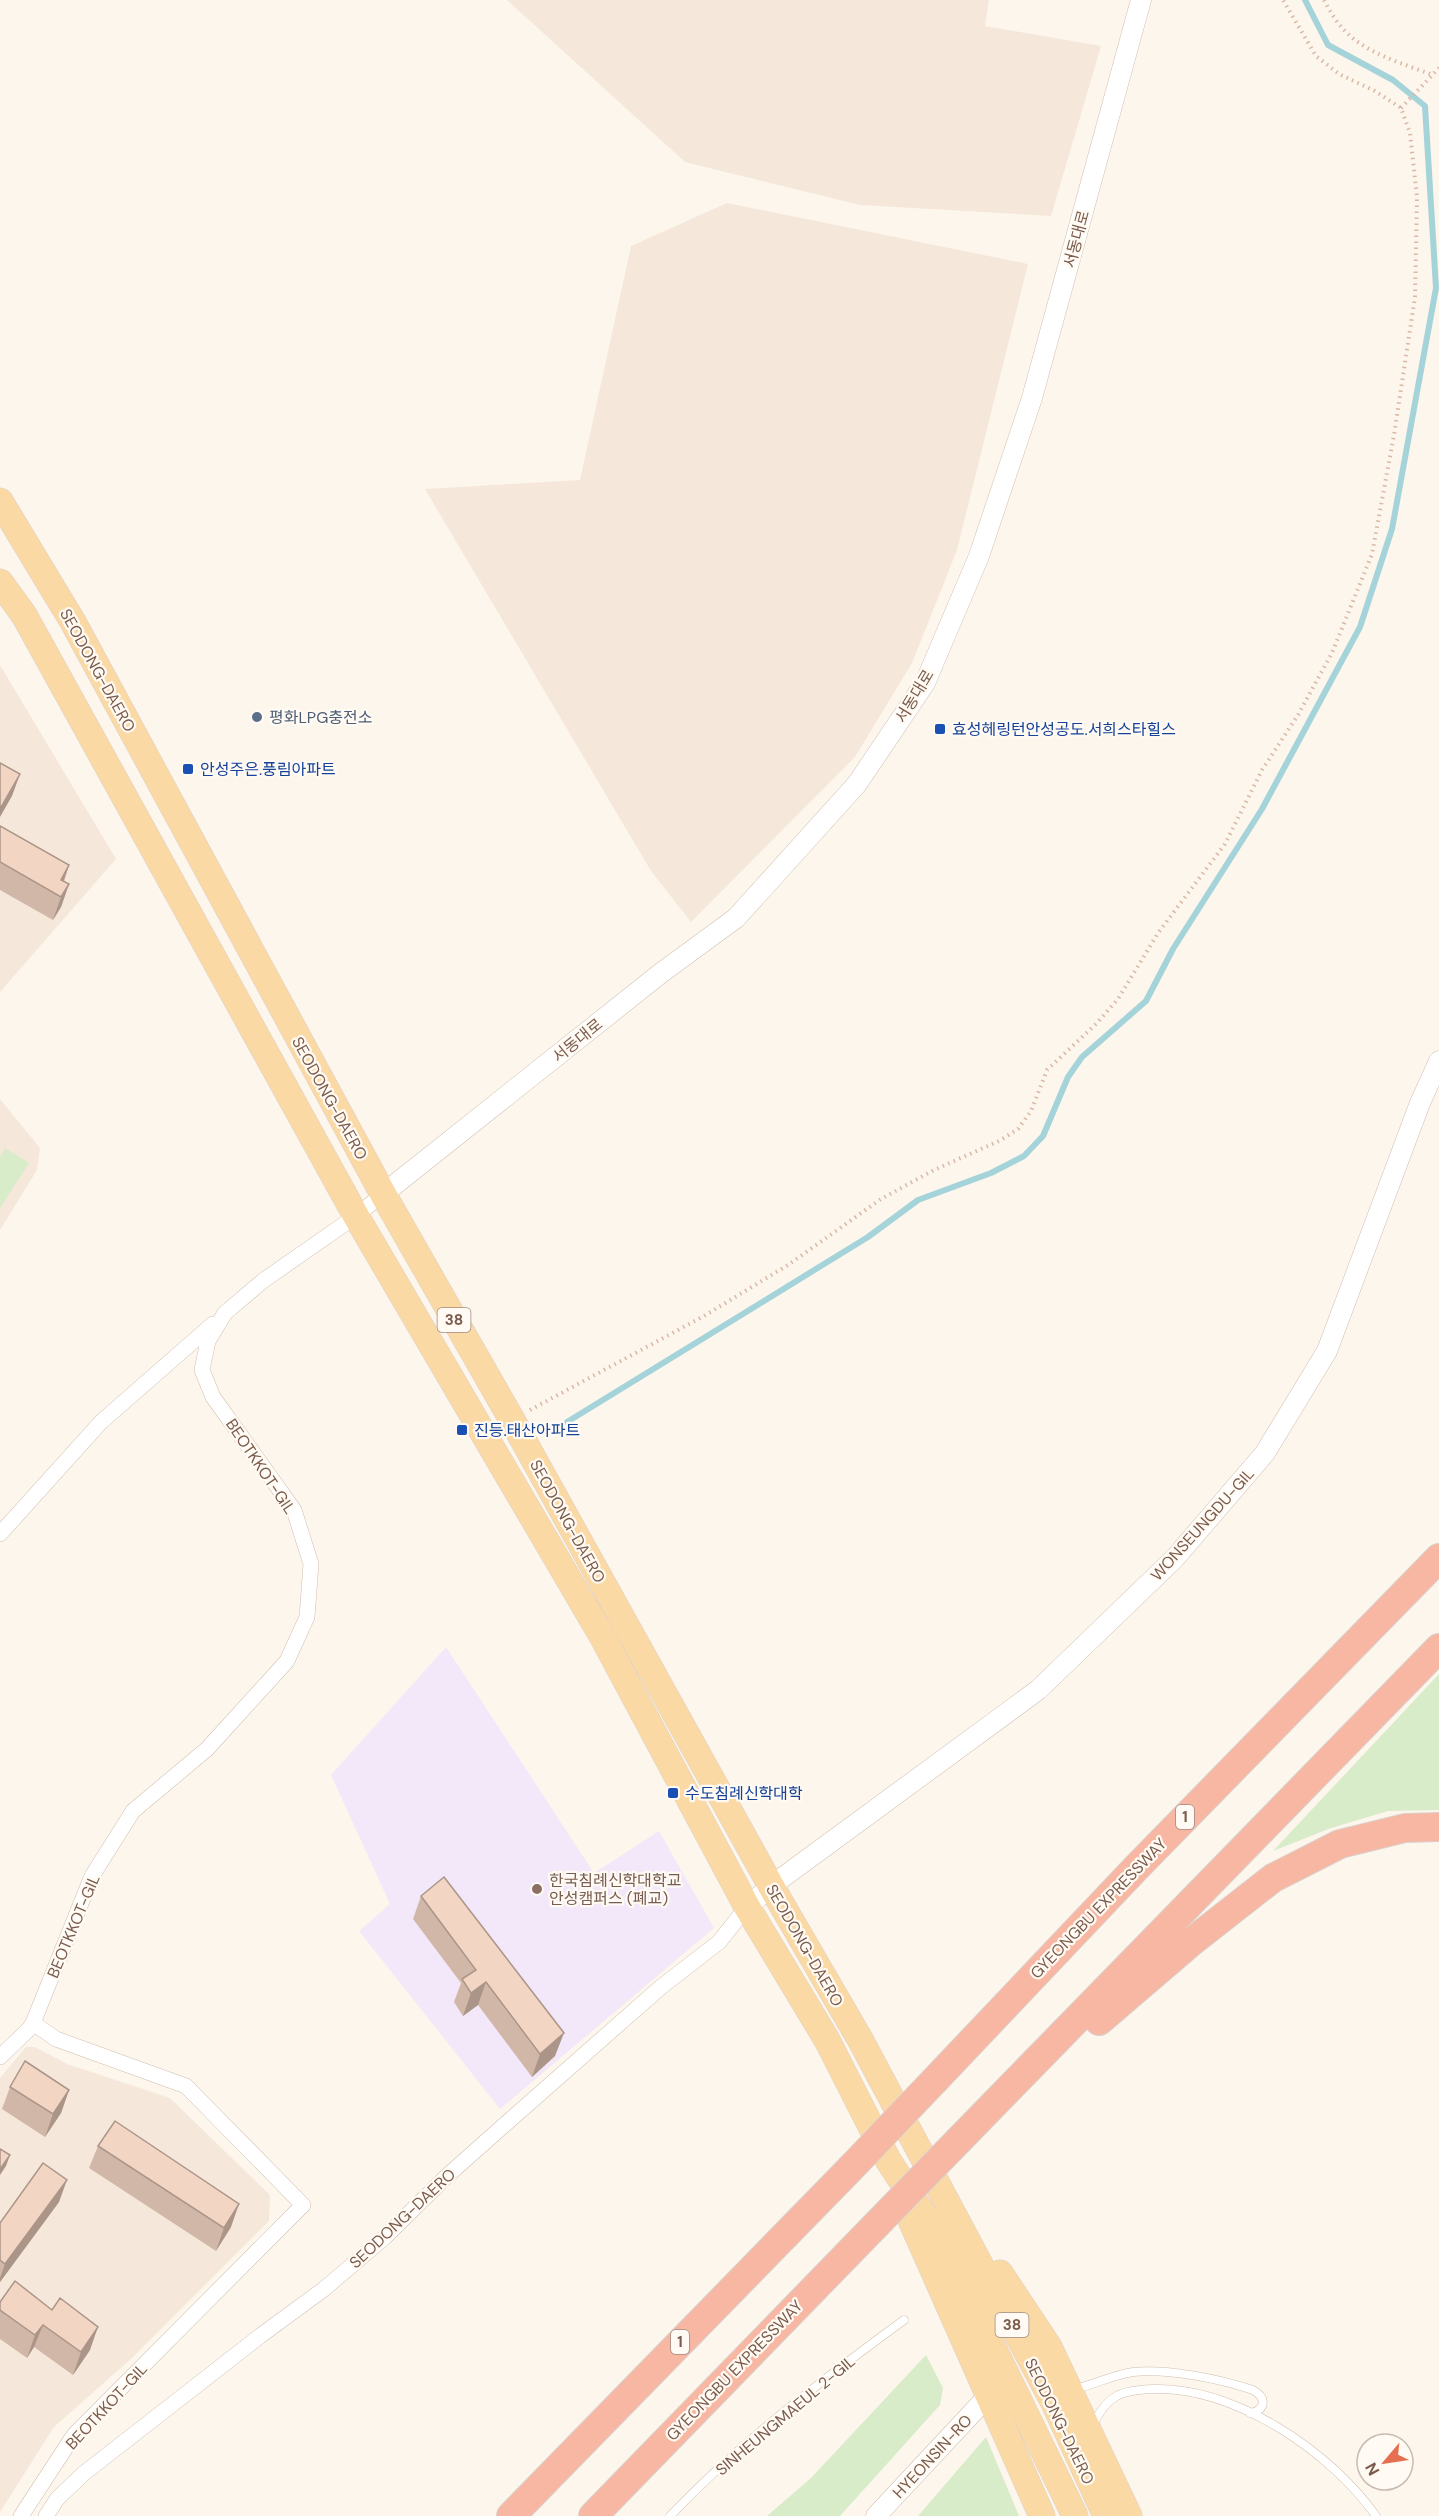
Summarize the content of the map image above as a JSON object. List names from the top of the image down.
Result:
{
  "streets": {
    "highway": ["1", "GYEONGBU EXPRESSWAY"],
    "main road": ["SEODONG-DAERO", "38"],
    "street": [
      "서동대로",
      "BEOTKKOT-GIL",
      "WONSEUNGDU-GIL",
      "HYEONSIN-RO"
    ],
    "lane": ["SINHEUNGMAEUL 2-GIL"]
  },
  "crossings": [
    ["서동대로", "SEODONG-DAERO"],
    ["서동대로", "BEOTKKOT-GIL"],
    ["SEODONG-DAERO", "BEOTKKOT-GIL"],
    ["SEODONG-DAERO", "WONSEUNGDU-GIL"]
  ],
  "places": {
    "other": ["평화LPG충전소", "한국침례신학대학교 안성캠퍼스 (폐교)"],
    "transit": [
      "효성헤링턴안성공도.서희스타힐스",
      "안성주은.풍림아파트",
      "진등.태산아파트",
      "수도침례신학대학"
    ]
  },
  "north": "bottom left"
}
